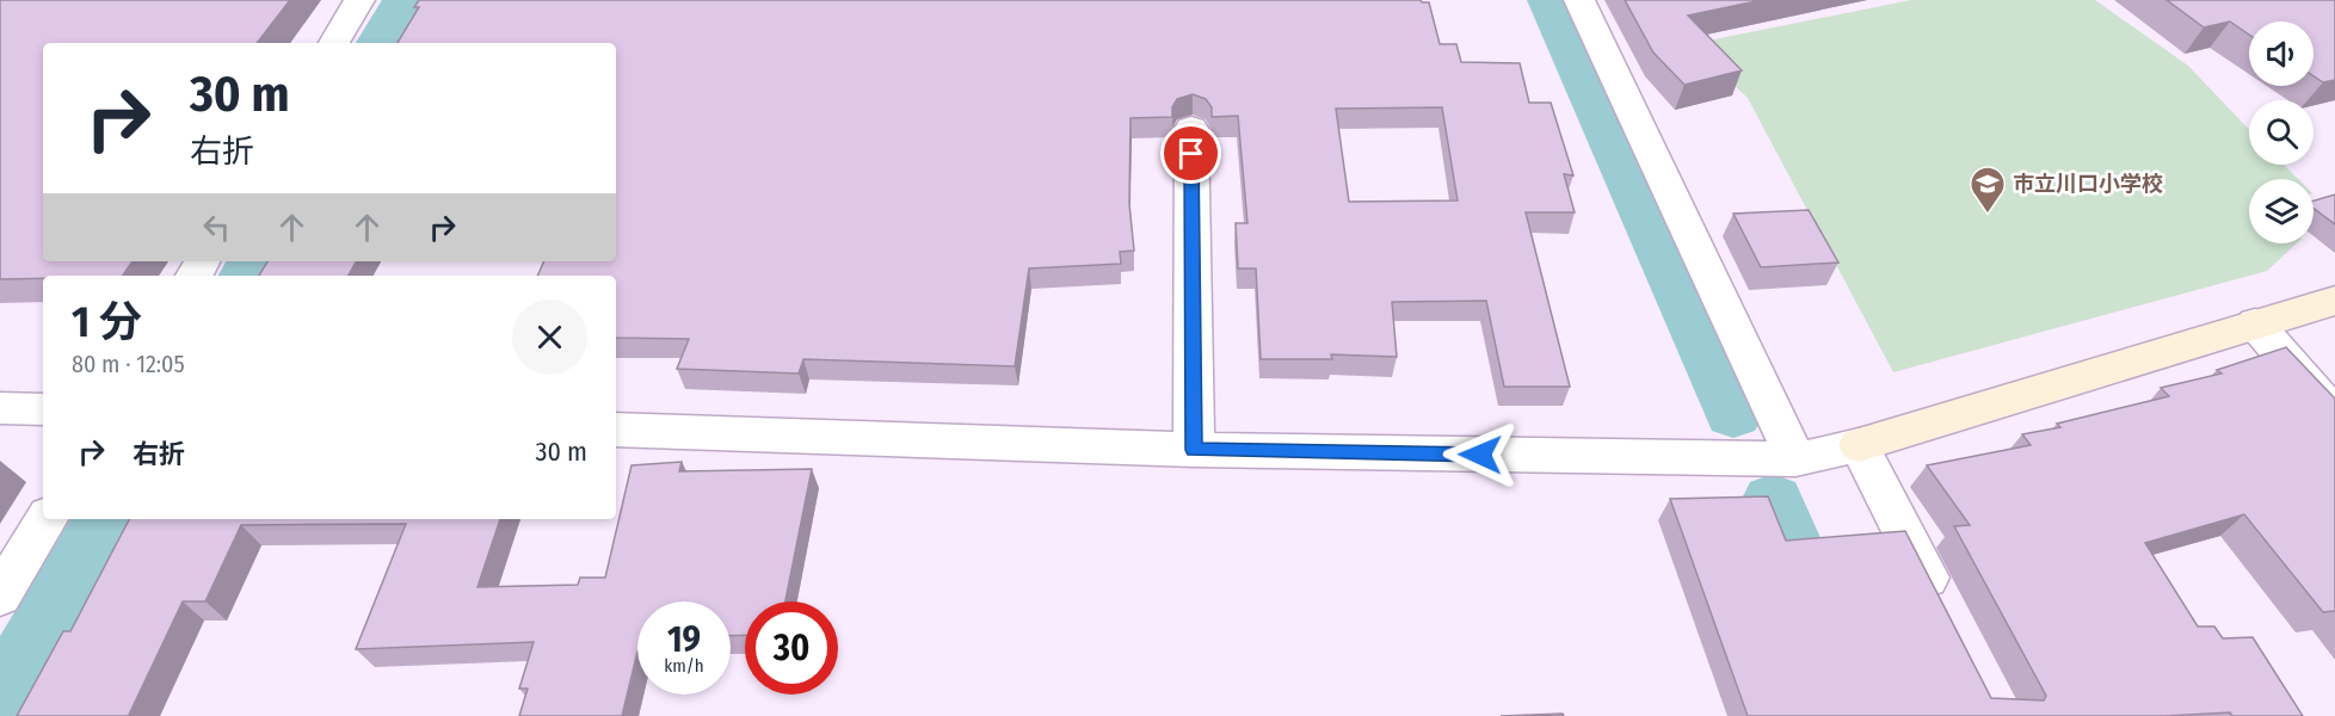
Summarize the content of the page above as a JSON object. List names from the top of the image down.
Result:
{
  "places": {
    "school or university": ["市立川口小学校"]
  },
  "page": {
    "turn": ["30 m", "右折"],
    "heading": ["1 分", "80 m · 12:05"],
    "list": [
      {
        "name": "右折",
        "value": "30 m"
      }
    ],
    "speed": "19 km/h",
    "limit": "30"
  }
}
